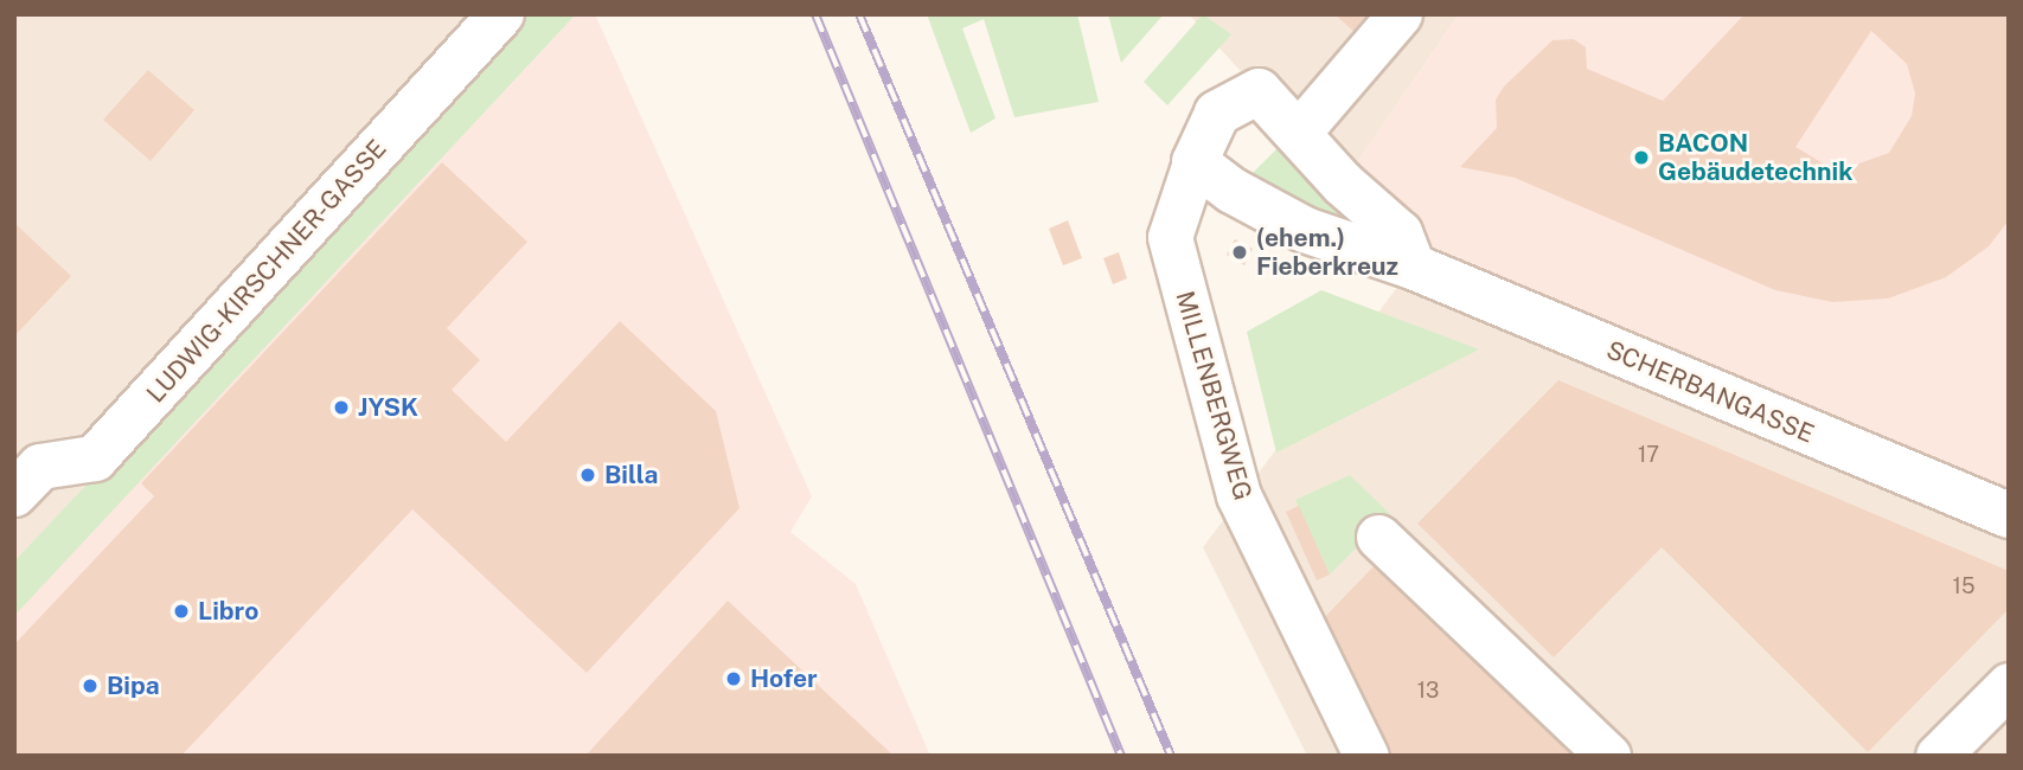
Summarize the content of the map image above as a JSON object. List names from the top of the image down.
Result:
{
  "streets": {
    "street": ["LUDWIG-KIRSCHNER-GASSE", "SCHERBANGASSE", "MILLENBERGWEG"]
  },
  "crossings": [
    ["SCHERBANGASSE", "MILLENBERGWEG"]
  ],
  "places": [
    "BACON Gebäudetechnik",
    "(ehem.) Fieberkreuz",
    "JYSK",
    "Billa",
    "Libro",
    "Hofer",
    "Bipa"
  ],
  "house_numbers": ["17", "15", "13"]
}
